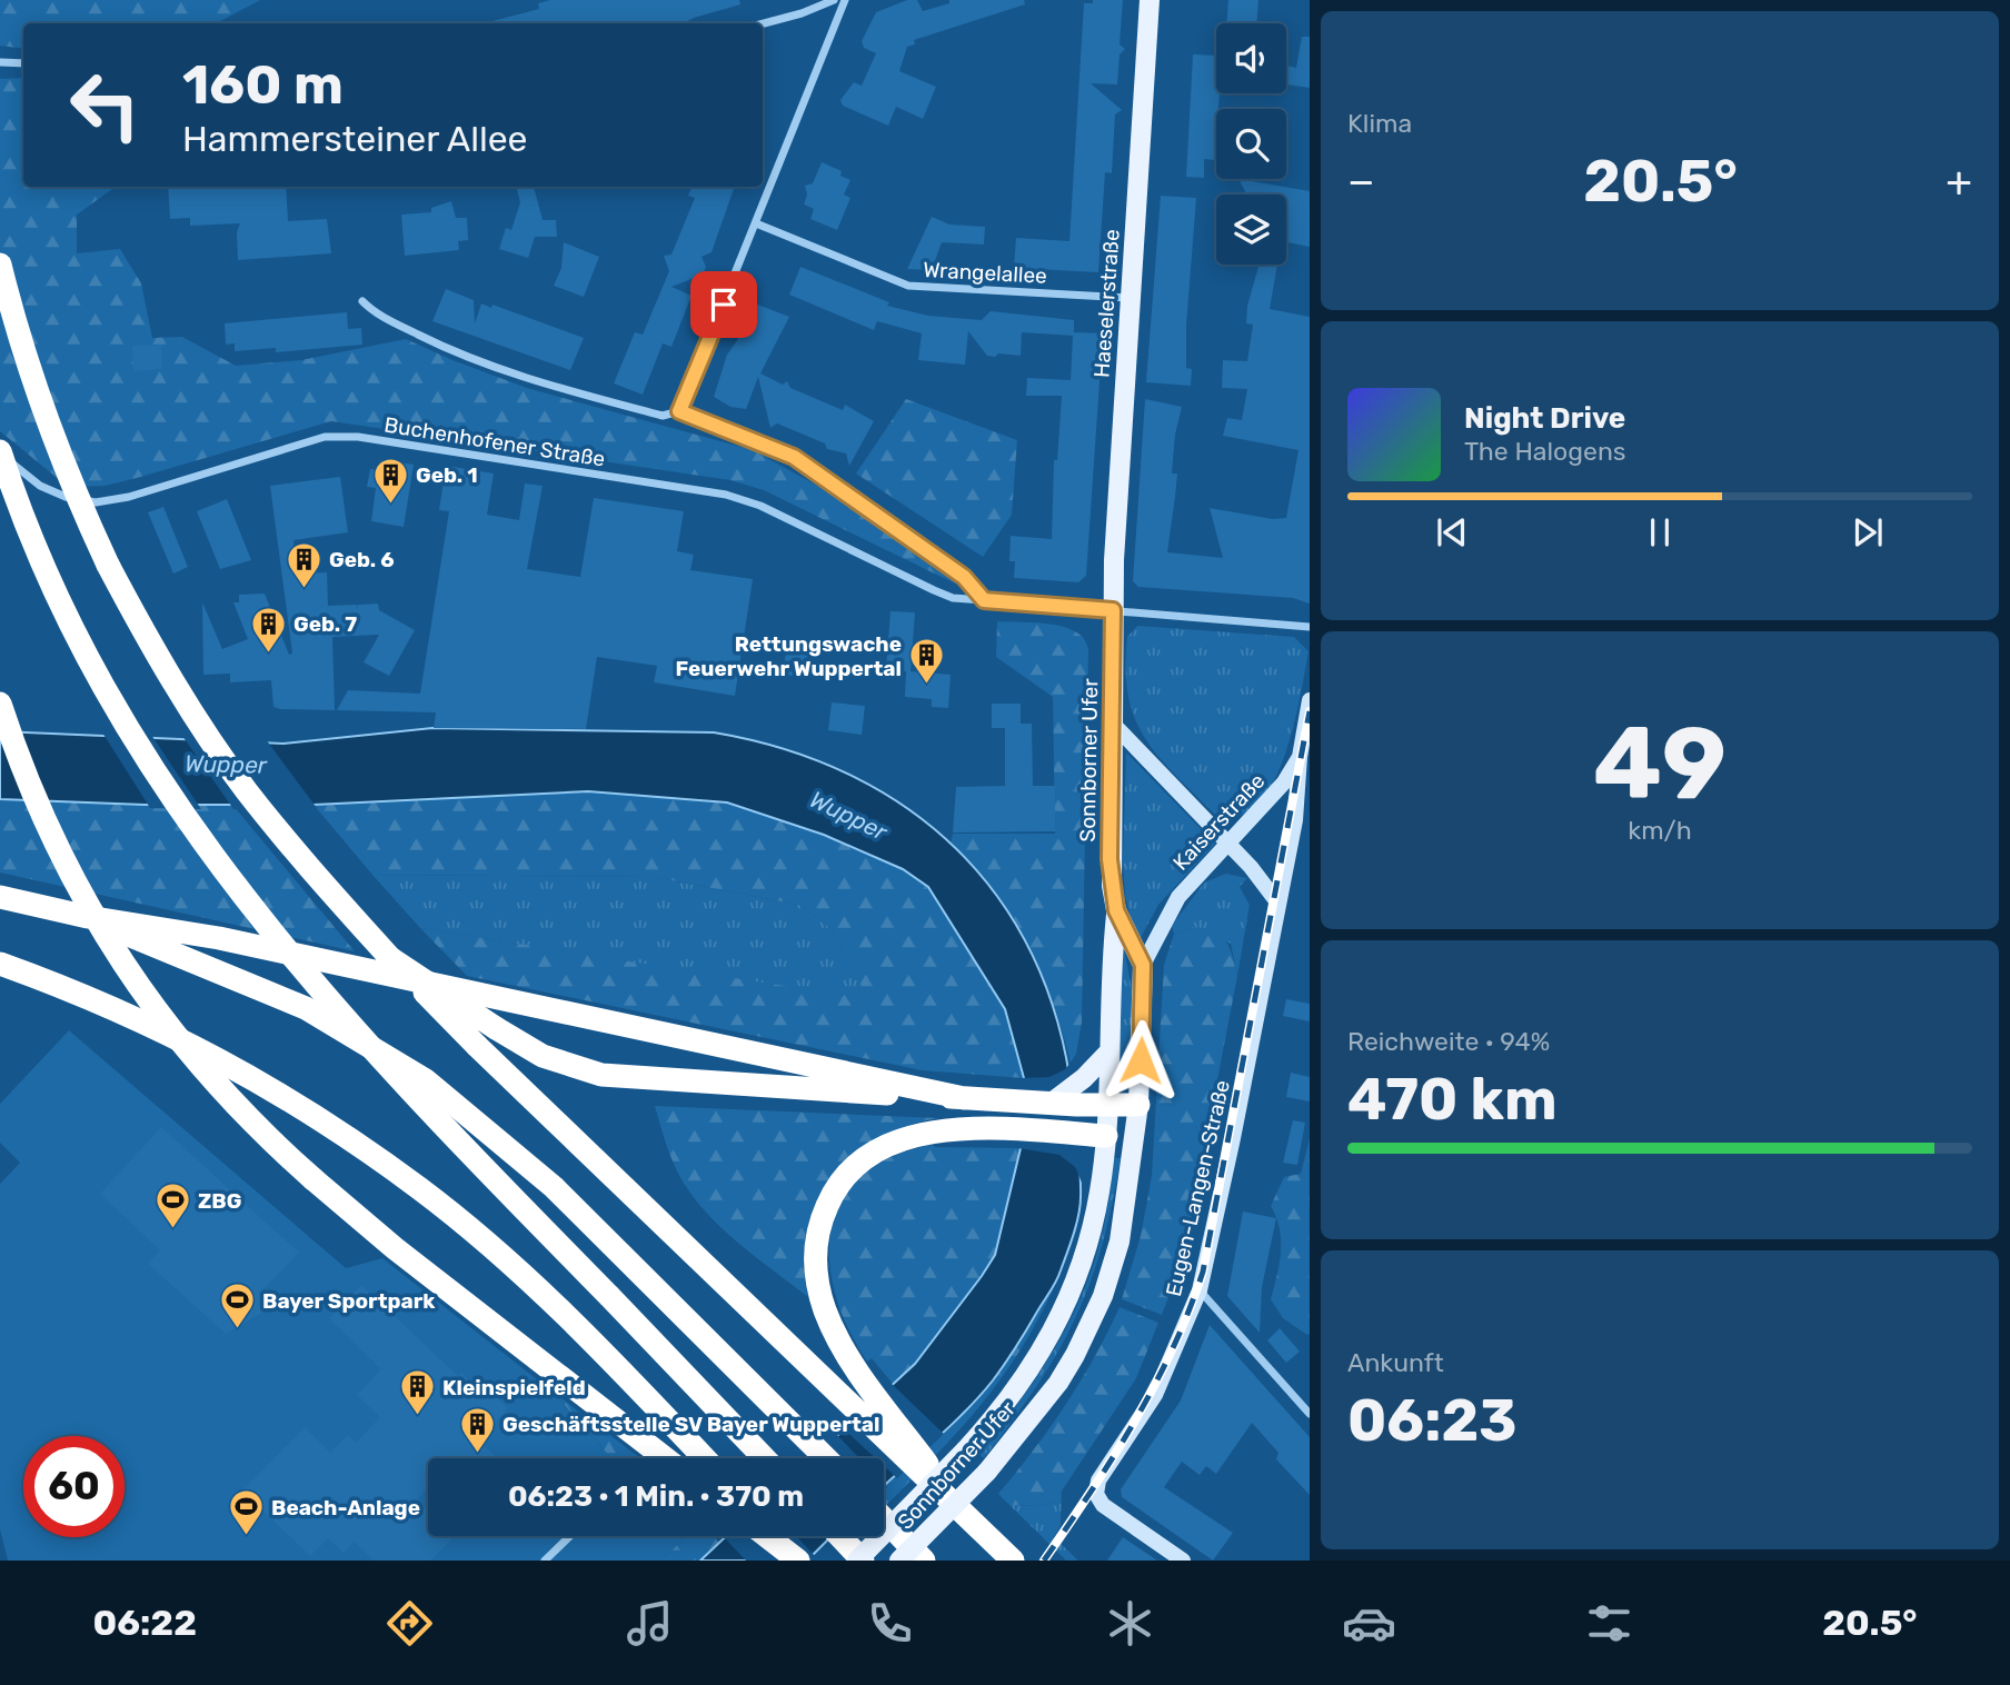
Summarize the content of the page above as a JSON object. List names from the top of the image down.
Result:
{
  "streets": {
    "main road": ["Haeselerstraße", "Sonnborner Ufer"],
    "street": [
      "Wrangelallee",
      "Buchenhofener Straße",
      "Kaiserstraße",
      "Eugen-Langen-Straße"
    ]
  },
  "crossings": [
    ["Wrangelallee", "Haeselerstraße"],
    ["Haeselerstraße", "Buchenhofener Straße"],
    ["Haeselerstraße", "Sonnborner Ufer"],
    ["Buchenhofener Straße", "Sonnborner Ufer"],
    ["Sonnborner Ufer", "Kaiserstraße"],
    ["Kaiserstraße", "Eugen-Langen-Straße"]
  ],
  "water": ["Wupper"],
  "places": {
    "building": [
      "Geb. 1",
      "Geb. 6",
      "Geb. 7",
      "Rettungswache Feuerwehr Wuppertal",
      "Kleinspielfeld",
      "Geschäftsstelle SV Bayer Wuppertal"
    ],
    "sports": ["ZBG", "Bayer Sportpark", "Beach-Anlage"]
  },
  "page": {
    "tile": [
      "Klima",
      ["49", "km/h"],
      ["Reichweite · 94%", "470 km"],
      ["Ankunft", "06:23"]
    ],
    "turn": ["160 m", "Hammersteiner Allee"],
    "heat": ["−", "20.5°", "+"],
    "song": ["Night Drive", "The Halogens"],
    "limit": "60",
    "trip": "06:23 · 1 Min. · 370 m",
    "tabs": ["06:22", "20.5°"]
  }
}
